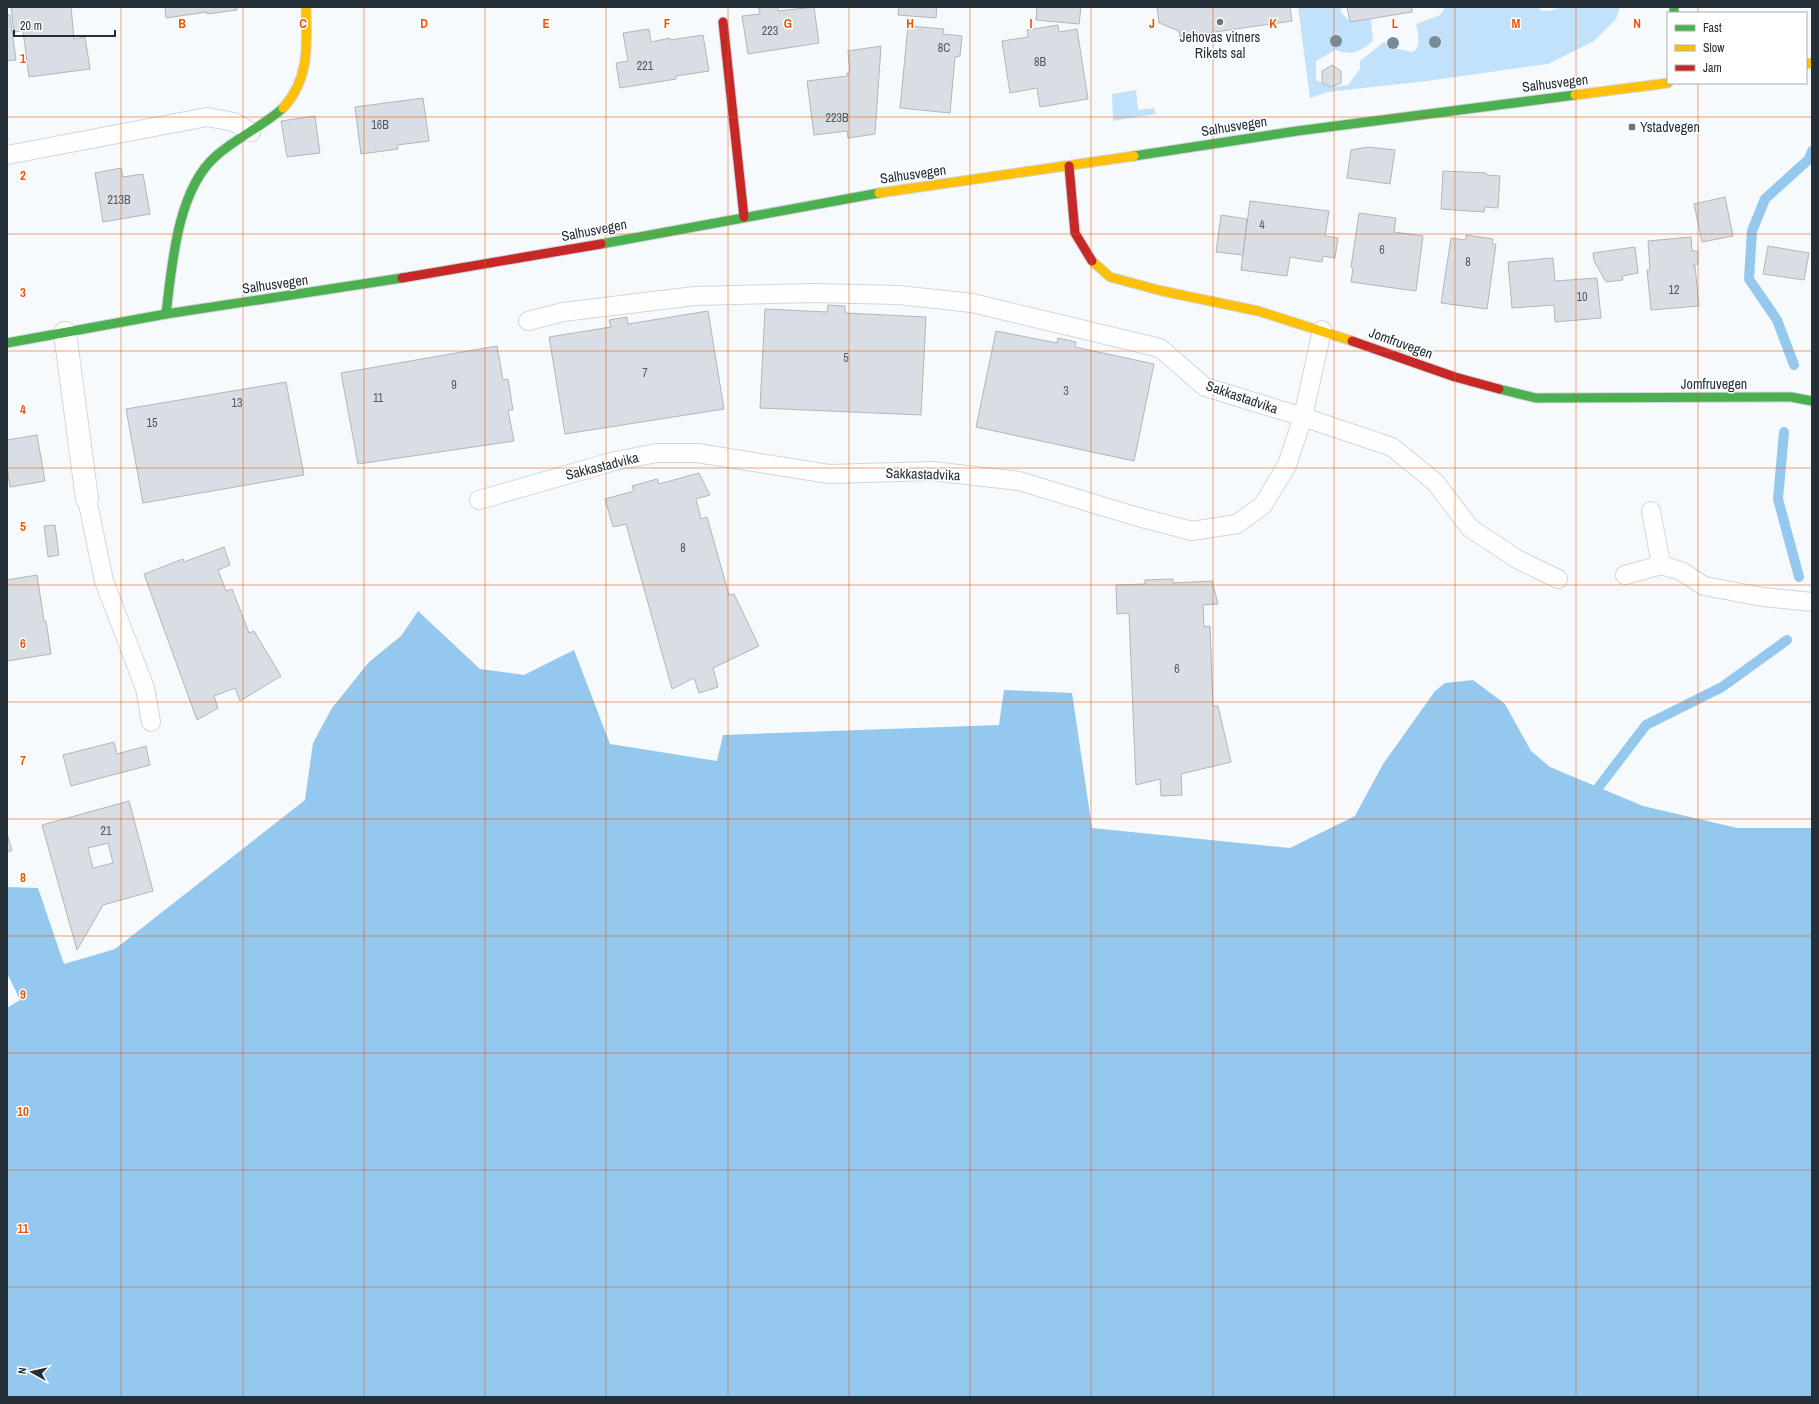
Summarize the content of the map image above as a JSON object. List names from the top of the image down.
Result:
{
  "streets": {
    "main road": ["Salhusvegen", "Jomfruvegen"],
    "lane": ["Sakkastadvika"]
  },
  "crossings": [
    ["Salhusvegen", "Jomfruvegen"],
    ["Jomfruvegen", "Sakkastadvika"]
  ],
  "places": {
    "other": ["Jehovas vitners Rikets sal"],
    "transit": ["Ystadvegen"]
  },
  "house_numbers": [
    "223",
    "8C",
    "8B",
    "221",
    "223B",
    "16B",
    "213B",
    "4",
    "6",
    "8",
    "12",
    "10",
    "5",
    "7",
    "9",
    "3",
    "11",
    "13",
    "15",
    "8",
    "6",
    "21"
  ],
  "legend": ["Fast", "Slow", "Jam"],
  "scale_bar": "20 m",
  "north": "left",
  "grid": {
    "columns": [
      "B",
      "C",
      "D",
      "E",
      "F",
      "G",
      "H",
      "I",
      "J",
      "K",
      "L",
      "M",
      "N"
    ],
    "rows": [
      "1",
      "2",
      "3",
      "4",
      "5",
      "6",
      "7",
      "8",
      "9",
      "10",
      "11"
    ]
  }
}
